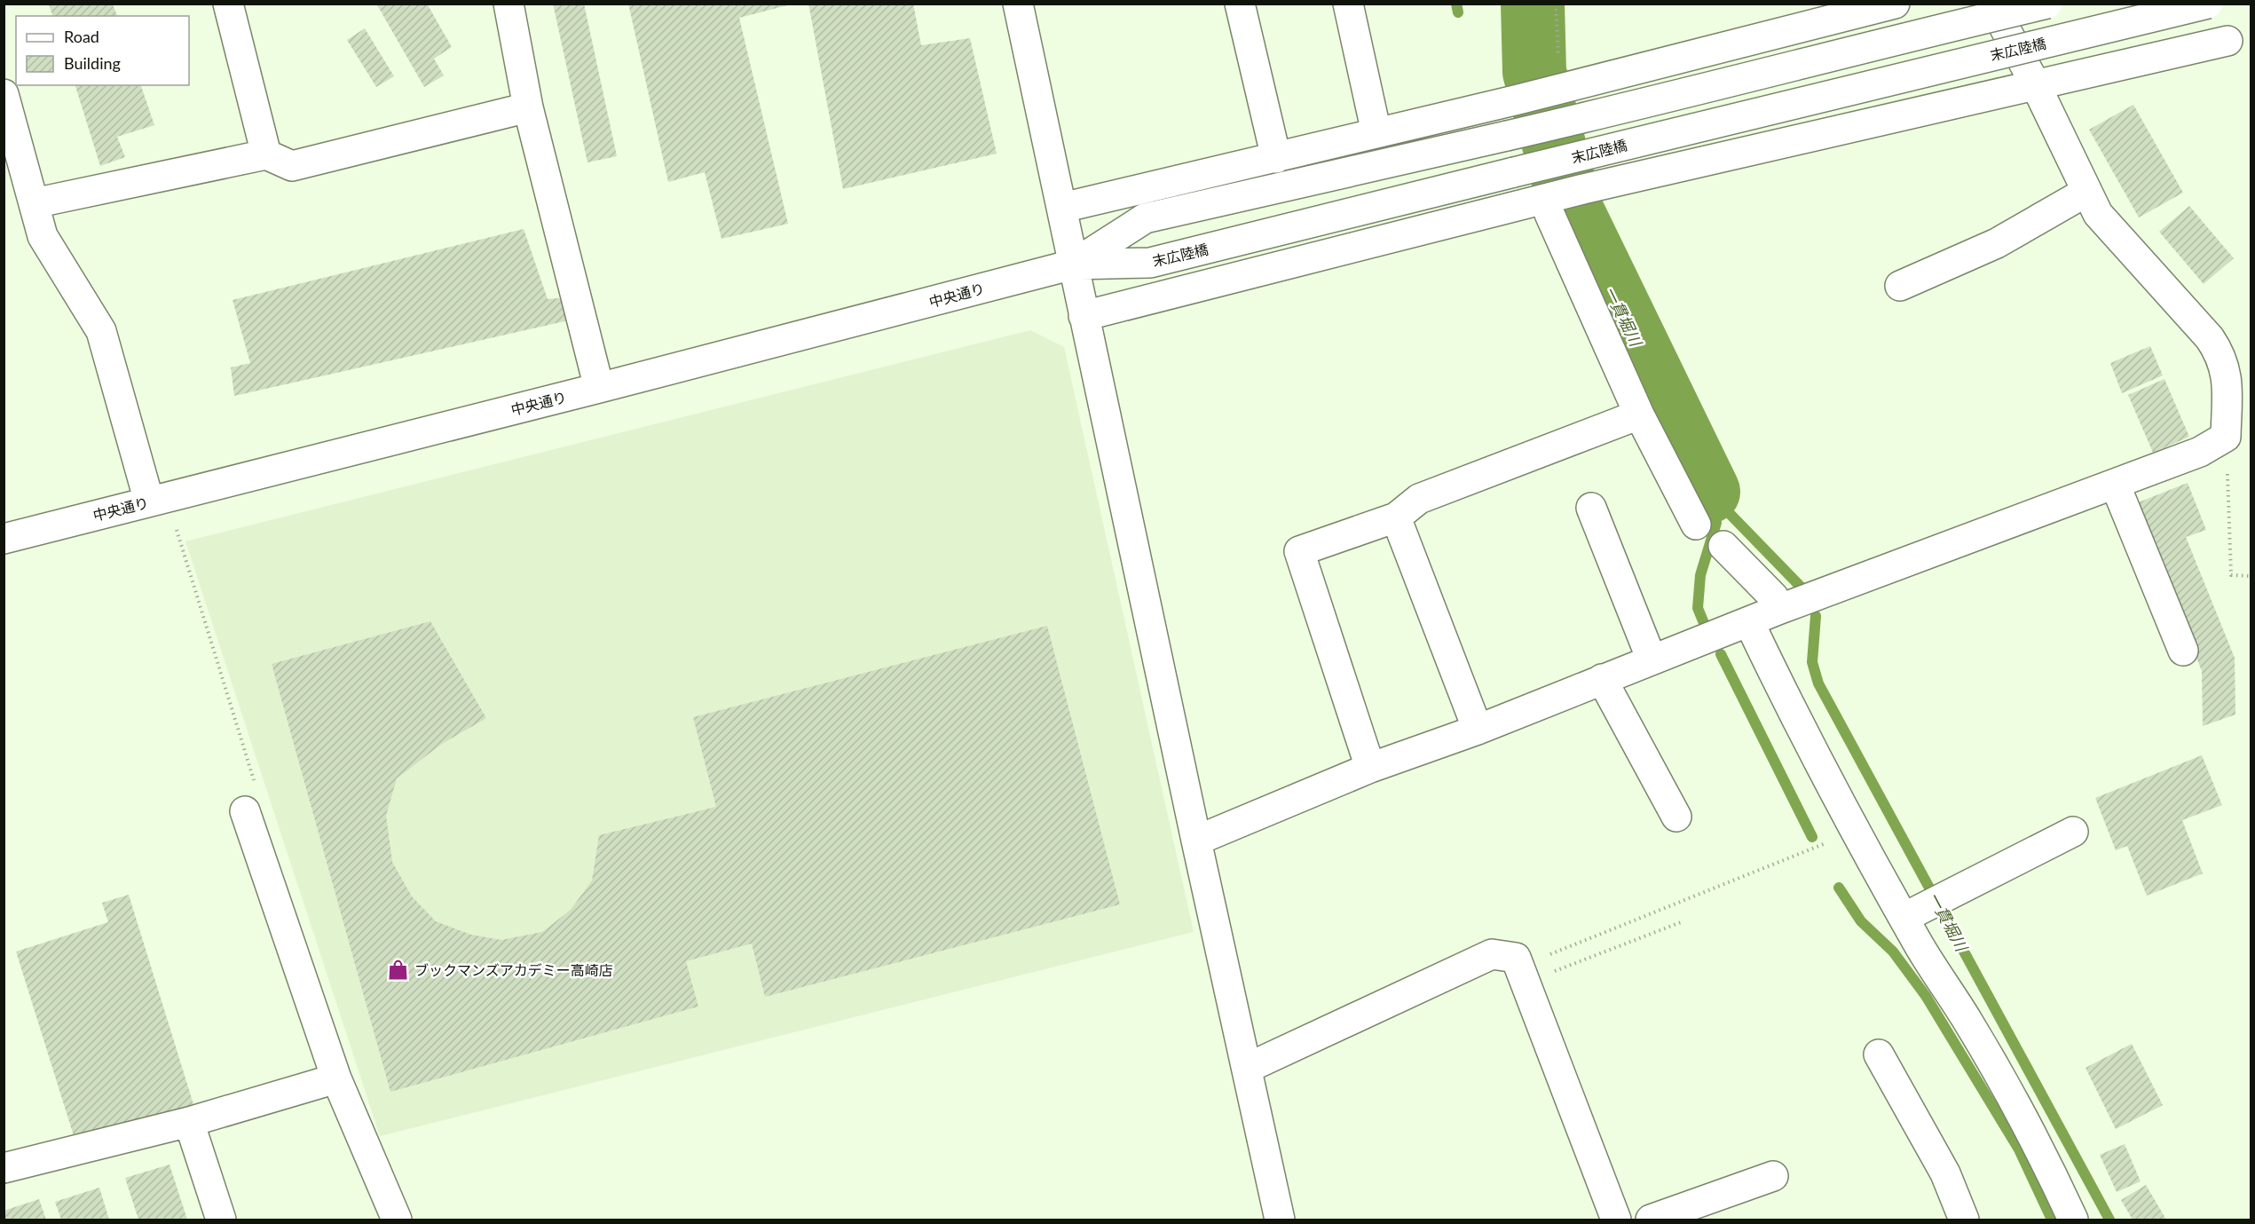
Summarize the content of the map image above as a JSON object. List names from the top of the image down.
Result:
{
  "streets": {
    "street": ["末広陸橋", "中央通り"]
  },
  "crossings": [
    ["末広陸橋", "中央通り"]
  ],
  "water": ["一貫堀川"],
  "places": {
    "shop": ["ブックマンズアカデミー高崎店"]
  },
  "legend": ["Road", "Building"]
}
